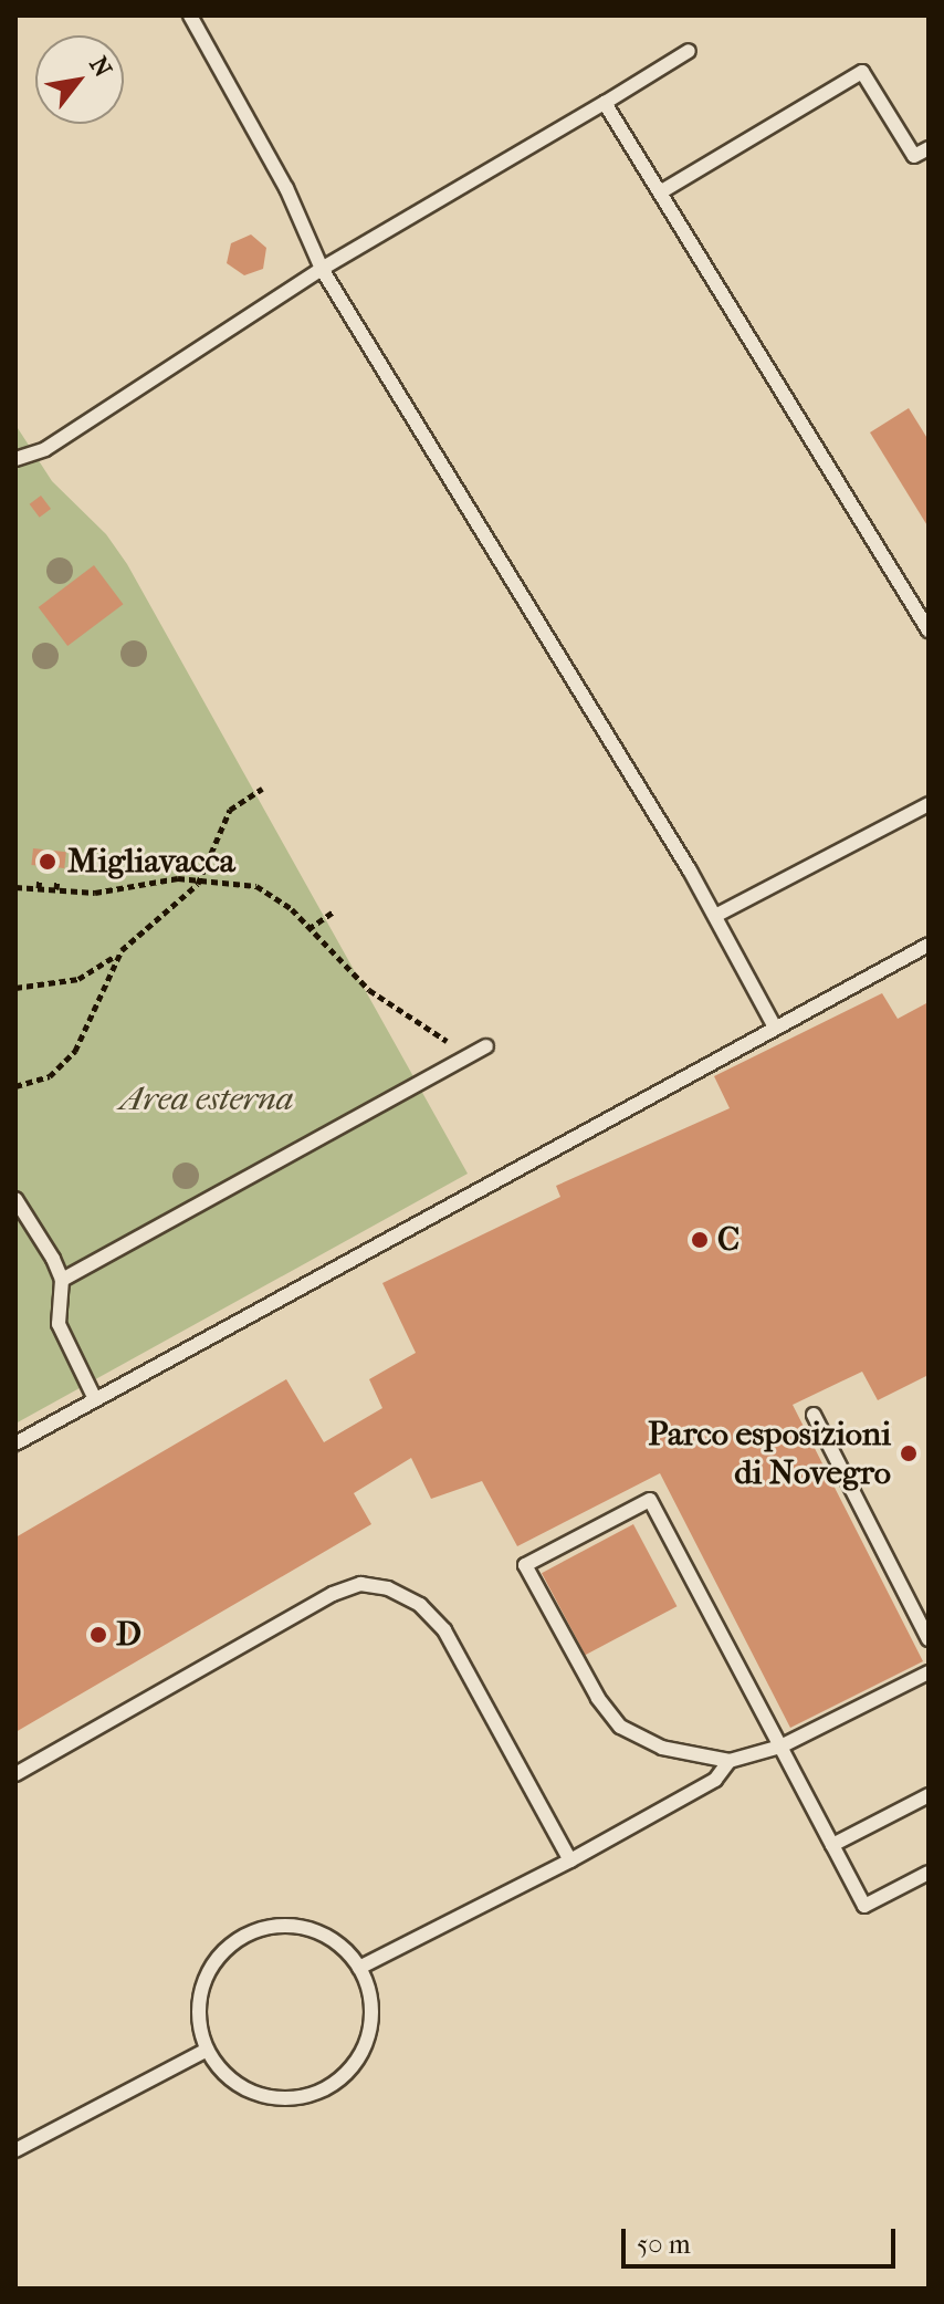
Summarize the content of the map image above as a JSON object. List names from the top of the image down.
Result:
{
  "parks": ["Area esterna"],
  "places": [
    "Migliavacca",
    "C",
    "Parco esposizioni di Novegro",
    "D"
  ],
  "scale_bar": "50 m",
  "north": "top right"
}
